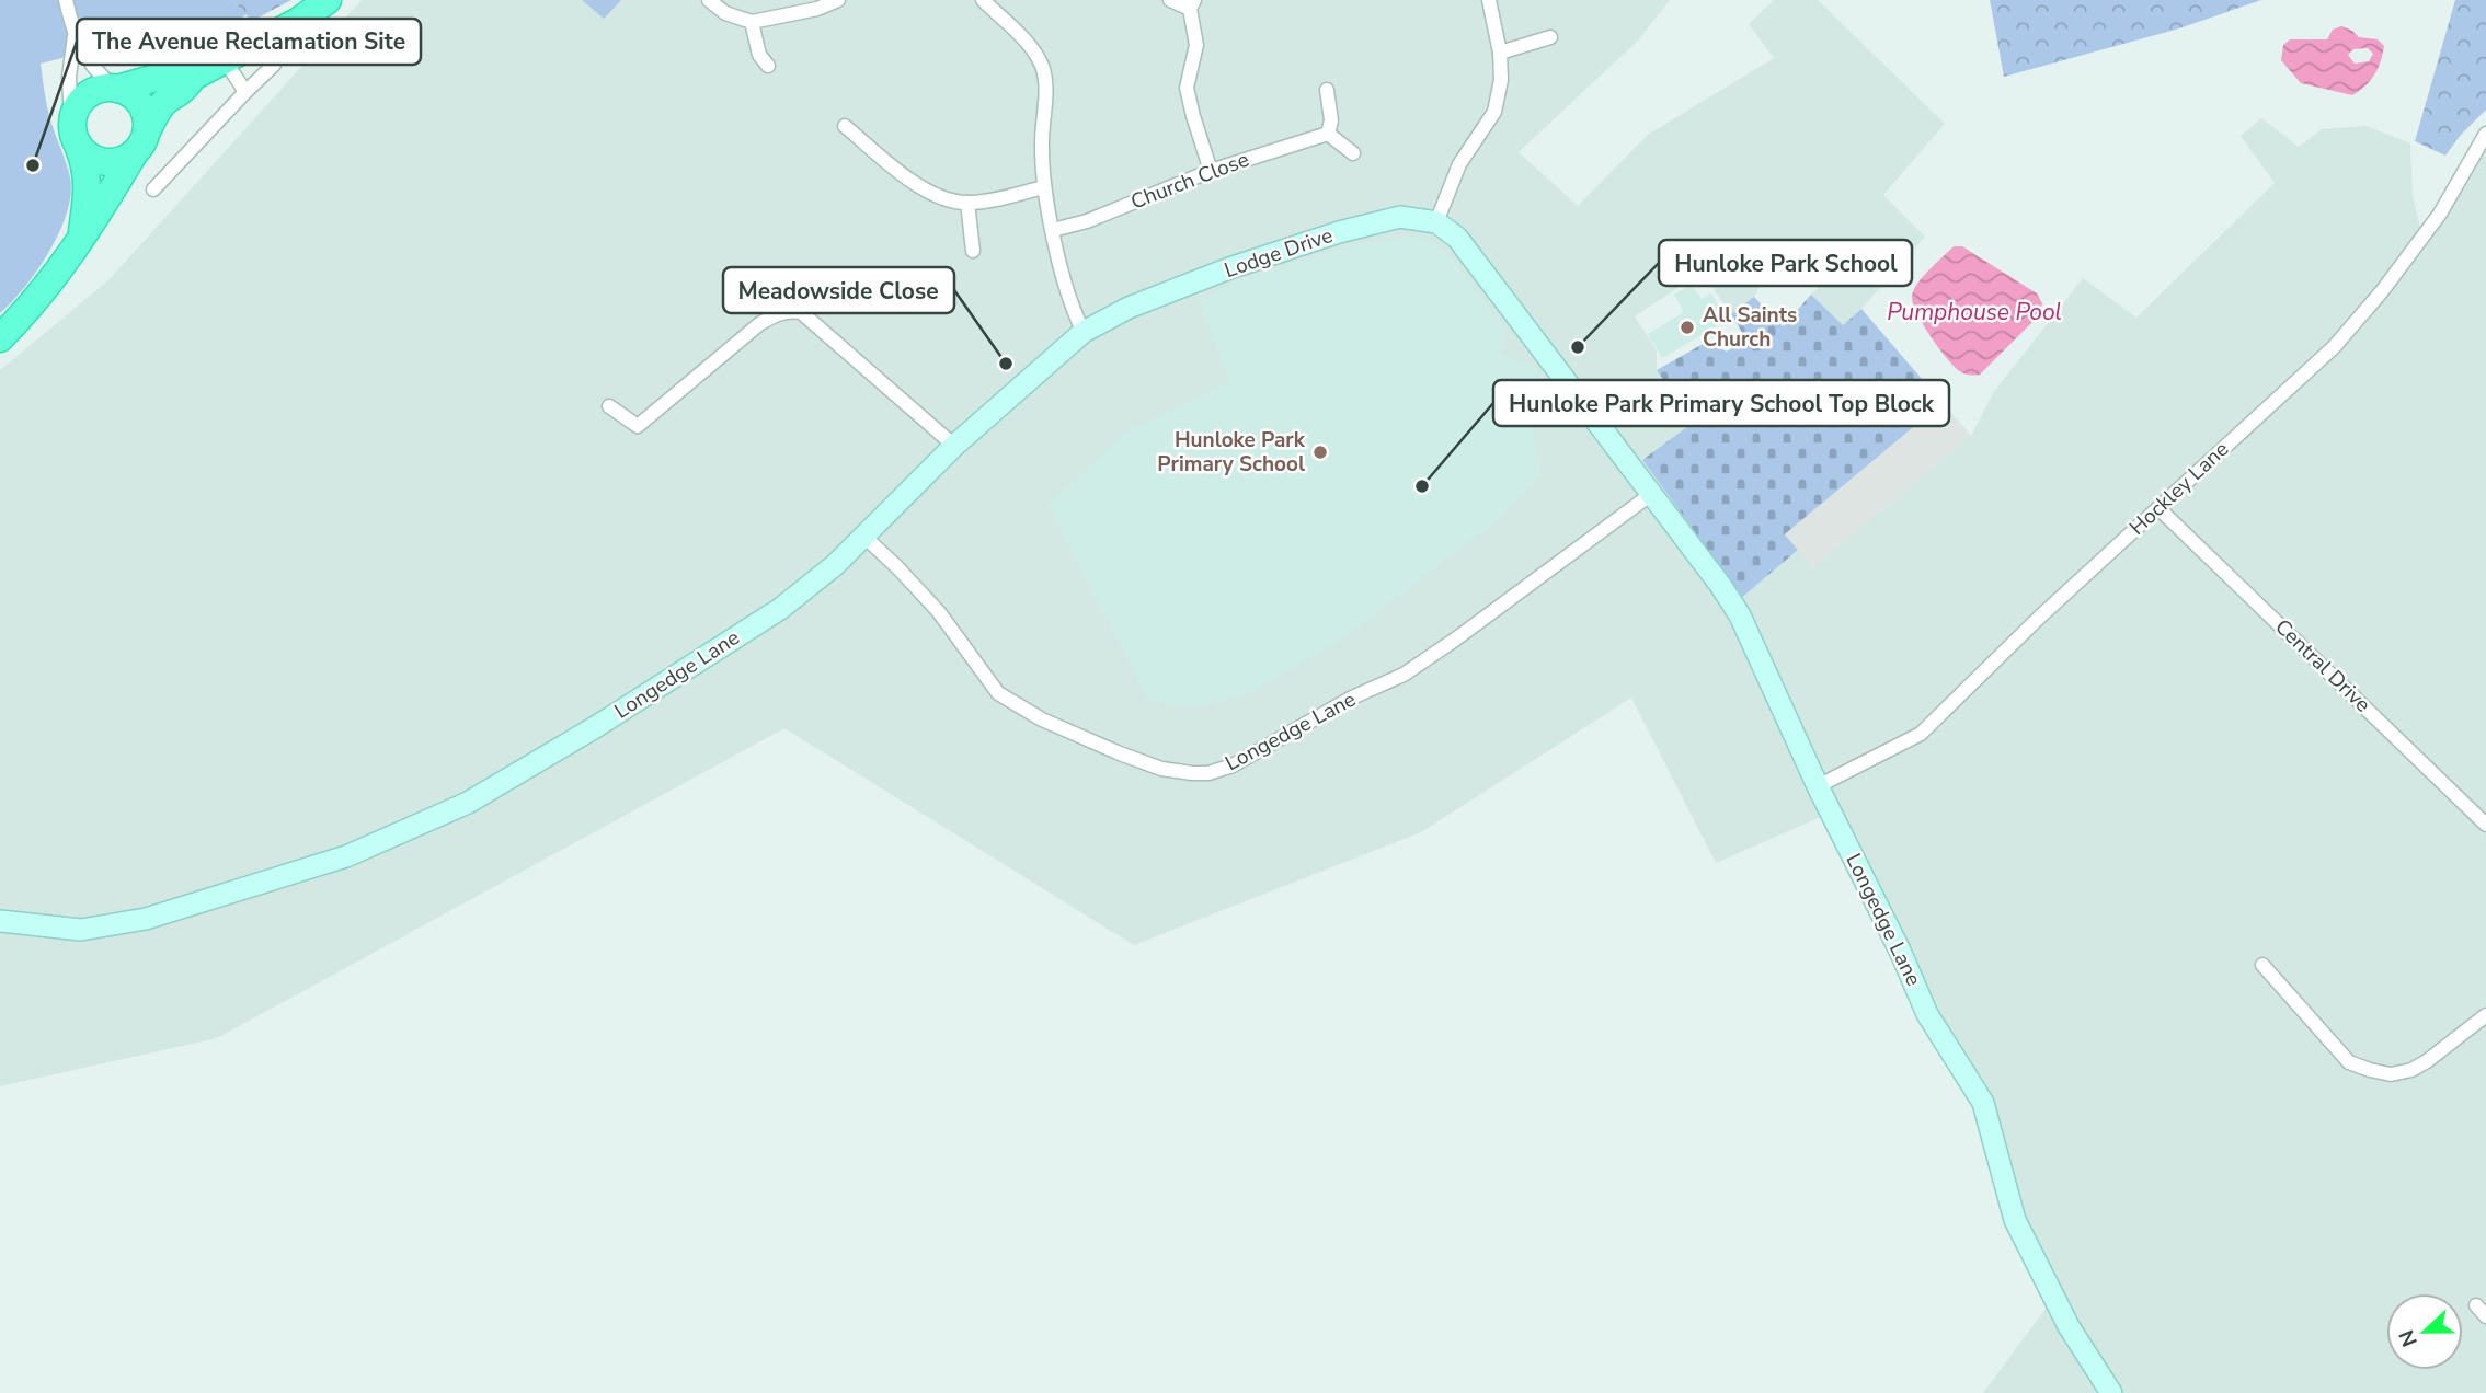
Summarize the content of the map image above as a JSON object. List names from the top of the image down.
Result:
{
  "streets": {
    "street": [
      "Church Close",
      "Lodge Drive",
      "Hockley Lane",
      "Central Drive",
      "Longedge Lane"
    ]
  },
  "crossings": [
    ["Lodge Drive", "Longedge Lane"],
    ["Hockley Lane", "Central Drive"],
    ["Hockley Lane", "Longedge Lane"]
  ],
  "water": ["Pumphouse Pool"],
  "places": [
    "The Avenue Reclamation Site",
    "All Saints Church",
    "Hunloke Park School",
    "Meadowside Close",
    "Hunloke Park Primary School",
    "Hunloke Park Primary School Top Block"
  ],
  "north": "left"
}
